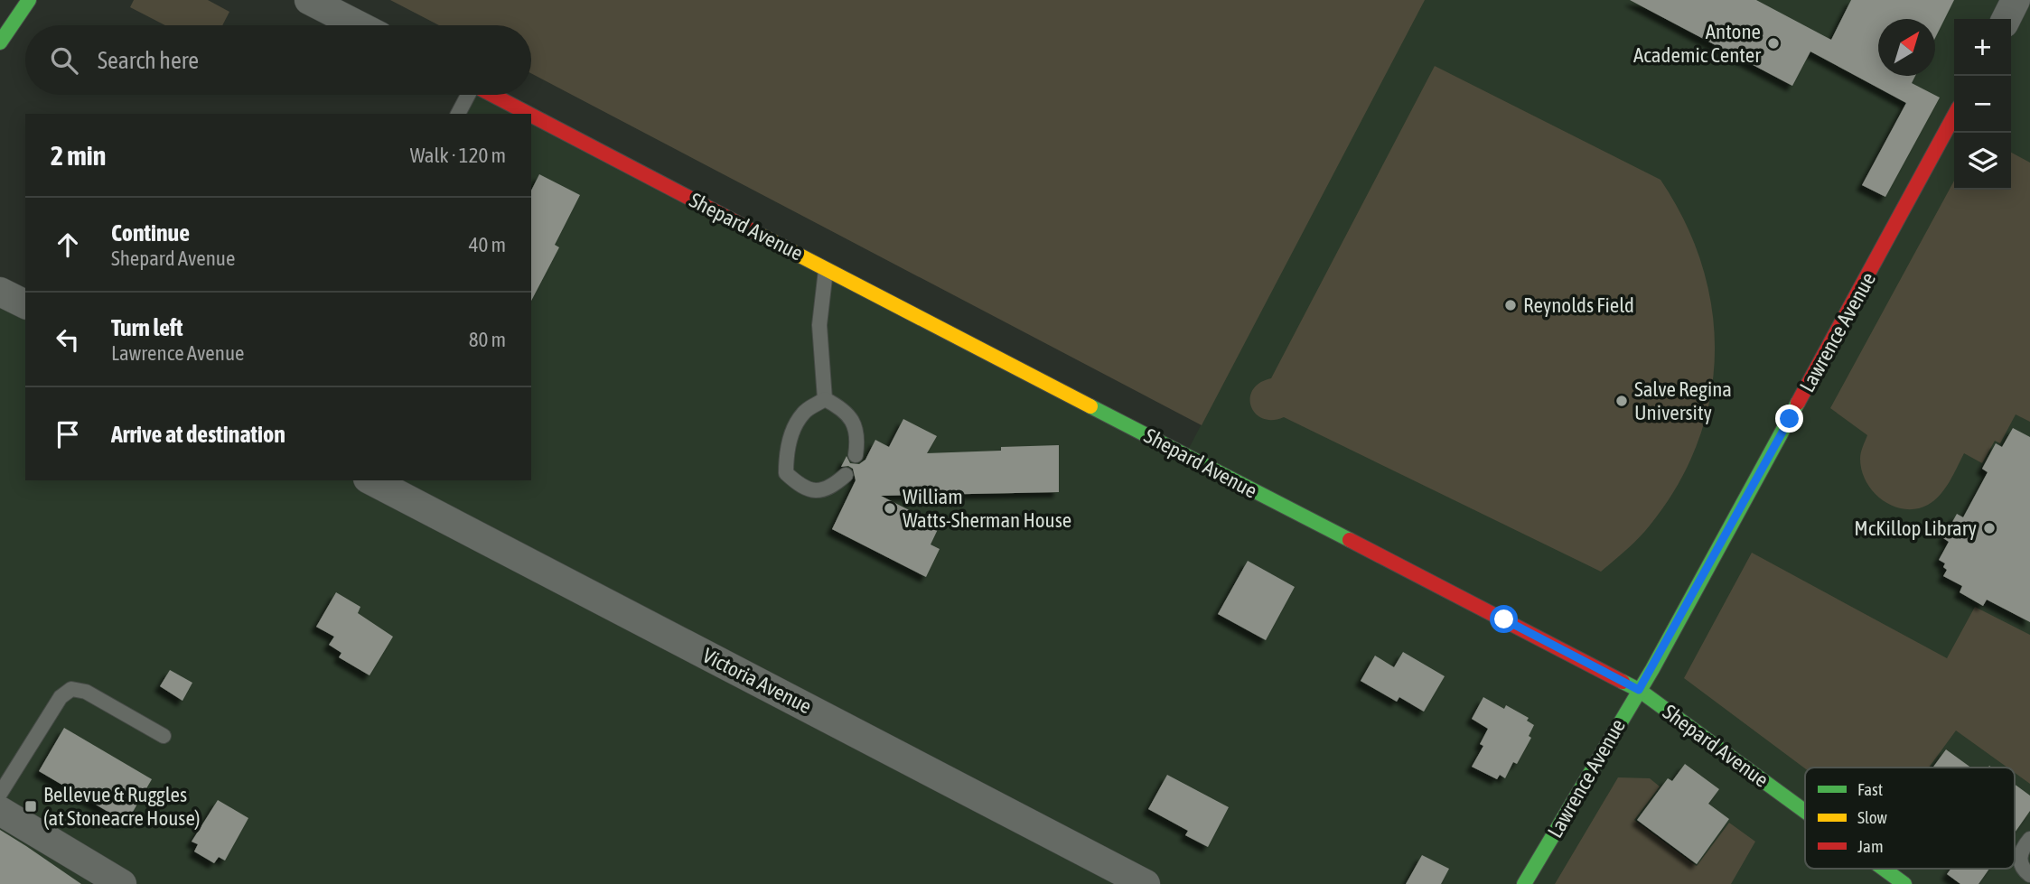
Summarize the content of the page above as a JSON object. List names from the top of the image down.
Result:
{
  "streets": {
    "street": ["Shepard Avenue", "Lawrence Avenue", "Victoria Avenue"]
  },
  "crossings": [
    ["Shepard Avenue", "Lawrence Avenue"]
  ],
  "places": {
    "other": [
      "Antone Academic Center",
      "Reynolds Field",
      "Salve Regina University",
      "William Watts-Sherman House",
      "McKillop Library"
    ],
    "transit": ["Bellevue & Ruggles (at Stoneacre House)"]
  },
  "legend": ["Fast", "Slow", "Jam"],
  "north": "top right",
  "page": {
    "map_buttons": ["+", "−"],
    "search": "Search here",
    "heading": ["2 min", "Walk · 120 m"],
    "list": [
      ["Continue", "Shepard Avenue", "40 m"],
      ["Turn left", "Lawrence Avenue", "80 m"],
      "Arrive at destination"
    ]
  }
}
